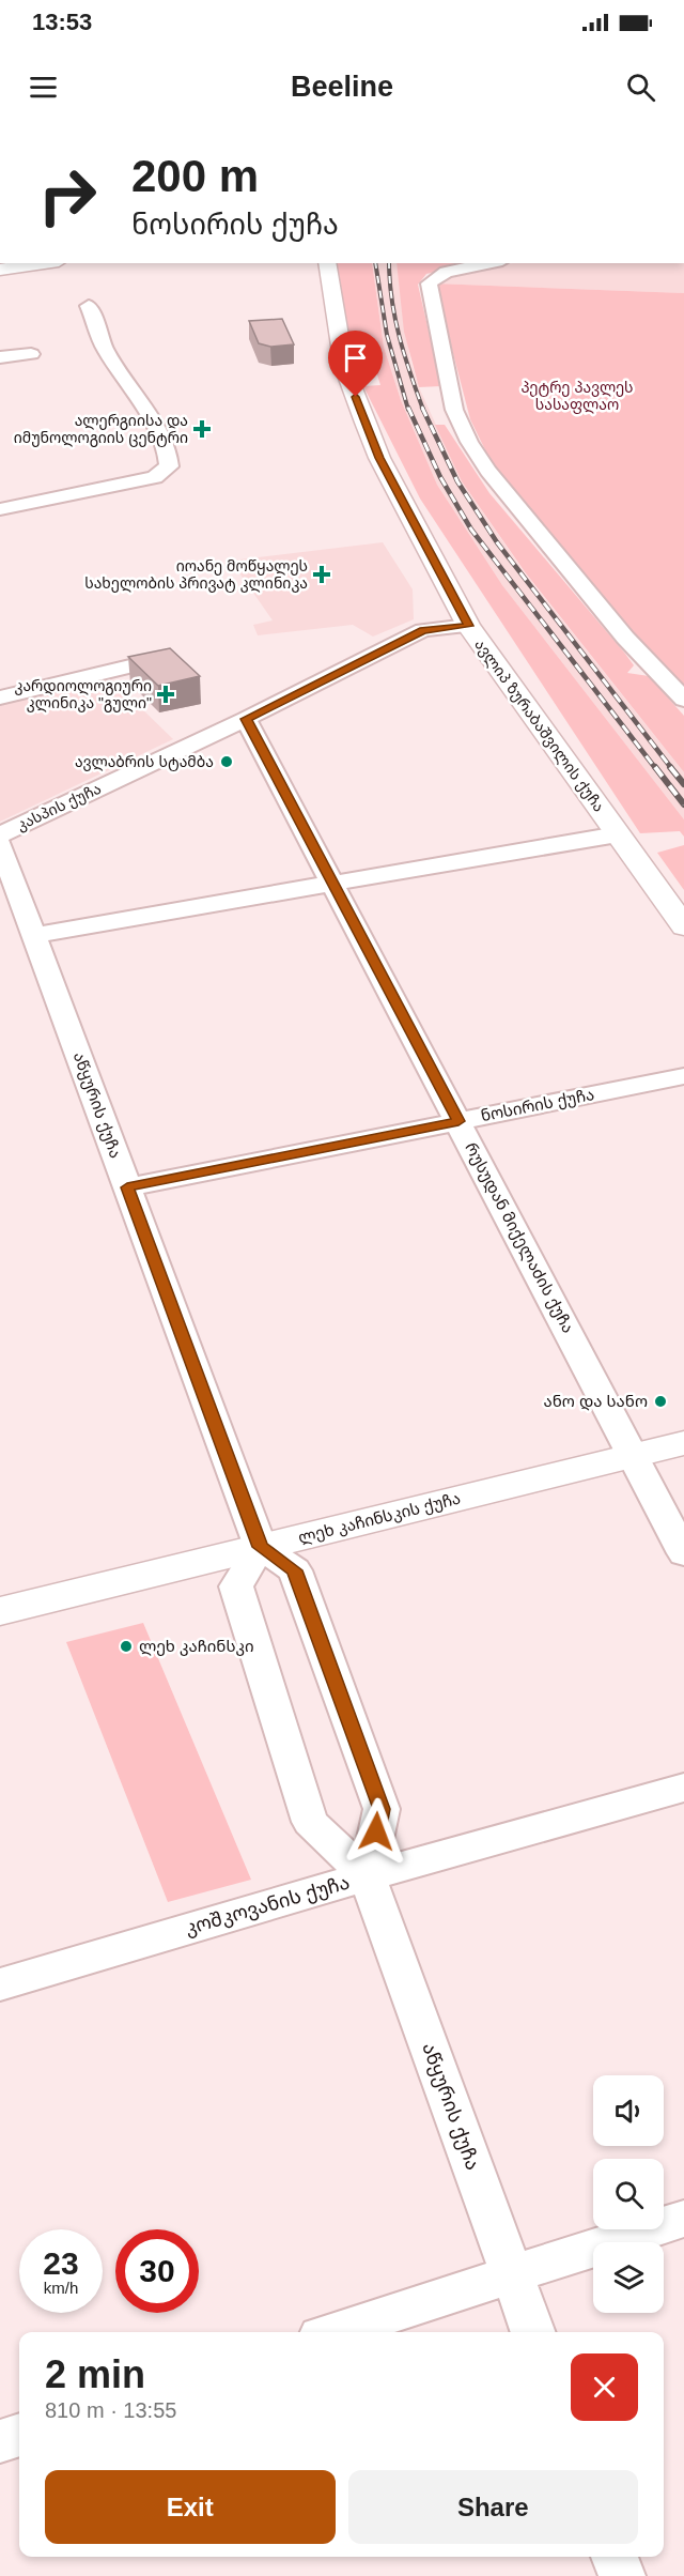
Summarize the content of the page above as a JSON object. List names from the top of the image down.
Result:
{
  "streets": {
    "street": [
      "ავლიპ ზურაბაშვილის ქუჩა",
      "კასპის ქუჩა",
      "აწყურის ქუჩა",
      "ნოსირის ქუჩა",
      "რუსუდან მიქელაძის ქუჩა",
      "ლეხ კაჩინსკის ქუჩა",
      "კოშკოვანის ქუჩა"
    ]
  },
  "crossings": [
    ["ავლიპ ზურაბაშვილის ქუჩა", "კასპის ქუჩა"],
    ["კასპის ქუჩა", "რუსუდან მიქელაძის ქუჩა"],
    ["აწყურის ქუჩა", "ნოსირის ქუჩა"],
    ["აწყურის ქუჩა", "ლეხ კაჩინსკის ქუჩა"],
    ["აწყურის ქუჩა", "კოშკოვანის ქუჩა"],
    ["ნოსირის ქუჩა", "რუსუდან მიქელაძის ქუჩა"],
    ["რუსუდან მიქელაძის ქუჩა", "ლეხ კაჩინსკის ქუჩა"]
  ],
  "parks": ["პეტრე პავლეს სასაფლაო"],
  "places": {
    "health": ["ალერგიისა და იმუნოლოგიის ცენტრი", "იოანე მოწყალეს სახელობის პრივატ კლინიკა", "კარდიოლოგიური კლინიკა \"გული\""],
    "other": ["ავლაბრის სტამბა", "ანო და სანო", "ლეხ კაჩინსკი"]
  },
  "page": {
    "status": "13:53",
    "header": "Beeline",
    "turn": ["200 m", "ნოსირის ქუჩა"],
    "speed": "23 km/h",
    "limit": "30",
    "heading": ["2 min", "810 m · 13:55"],
    "buttons": ["Exit", "Share"]
  }
}
